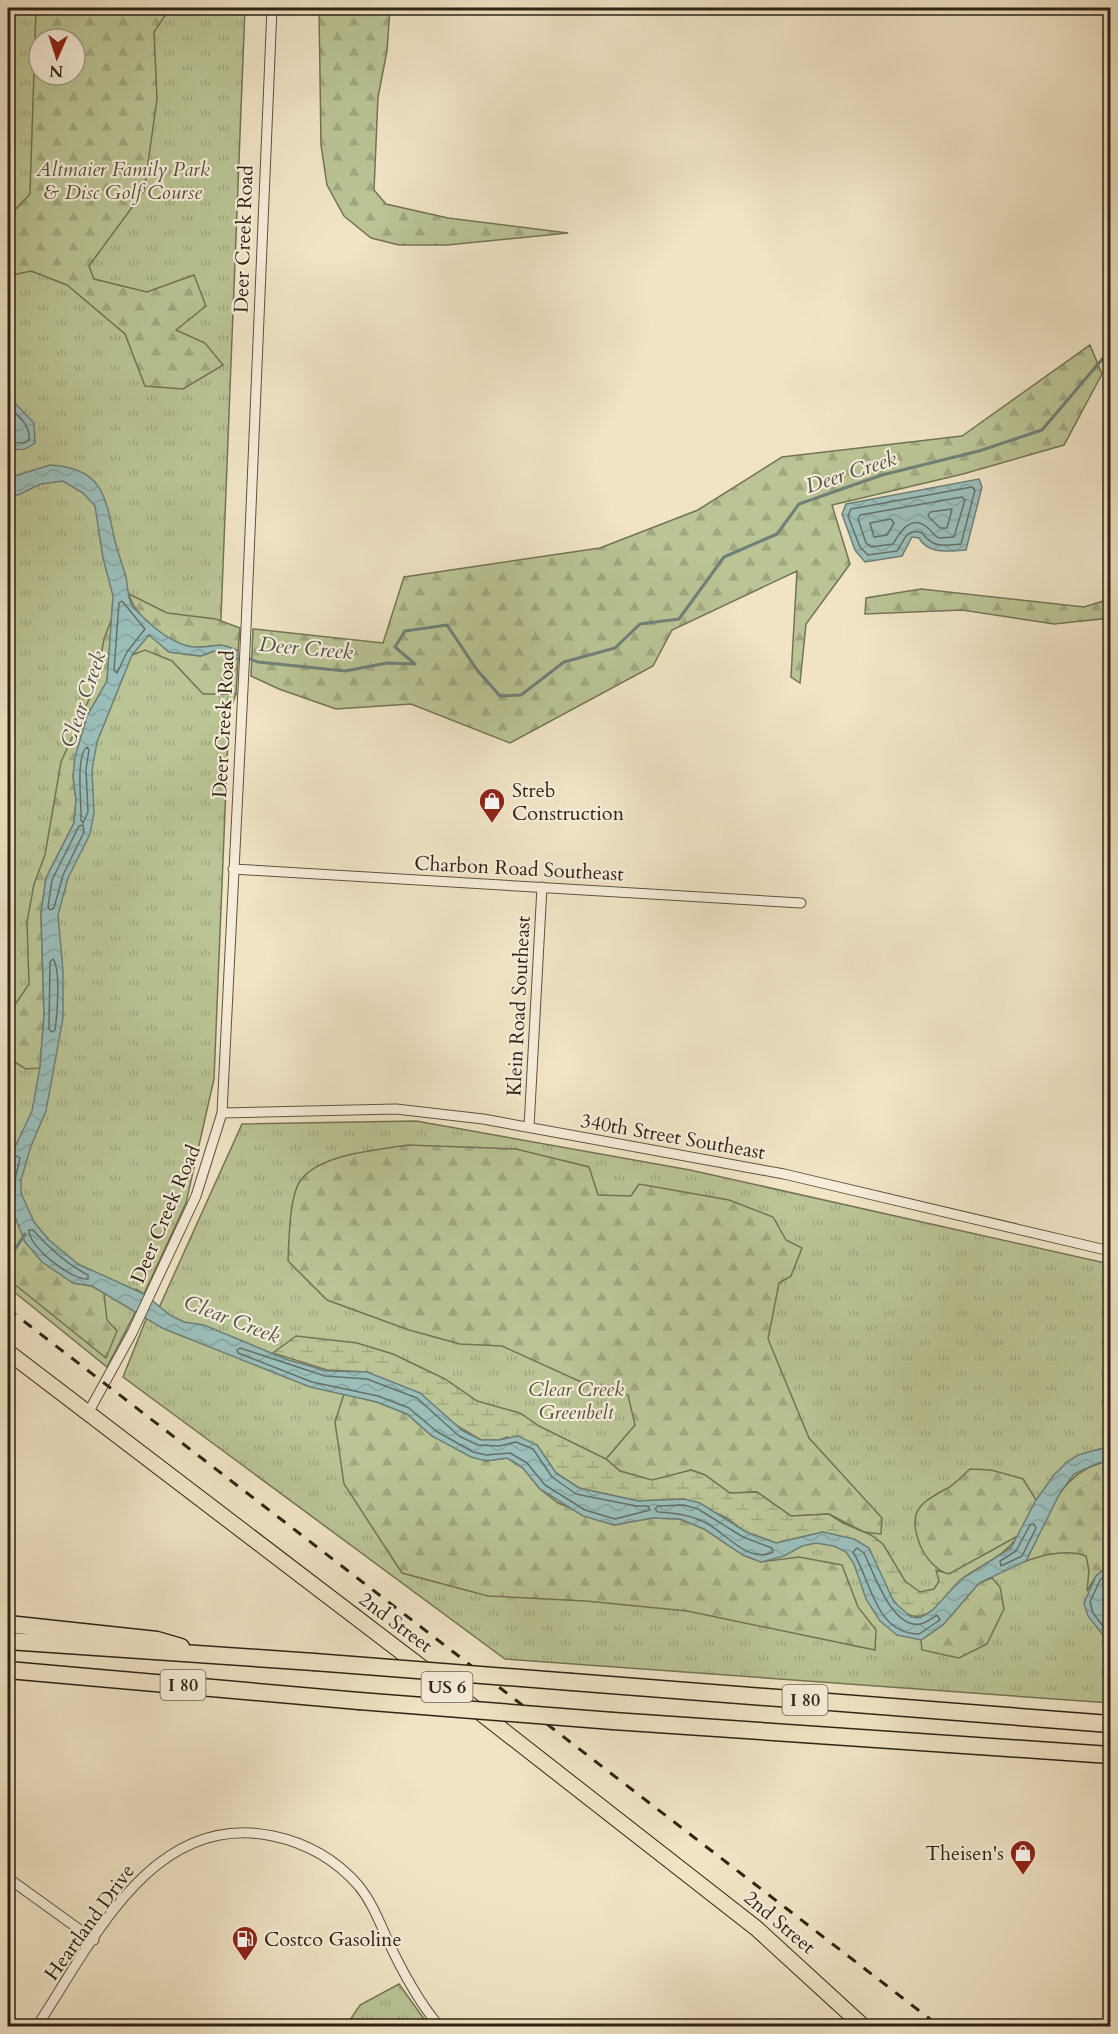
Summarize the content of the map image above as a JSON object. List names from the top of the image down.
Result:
{
  "streets": {
    "highway": ["I 80"],
    "main road": ["2nd Street", "US 6"],
    "street": [
      "Deer Creek Road",
      "Charbon Road Southeast",
      "Klein Road Southeast",
      "340th Street Southeast",
      "Heartland Drive"
    ]
  },
  "crossings": [
    ["Deer Creek Road", "Charbon Road Southeast"],
    ["Deer Creek Road", "340th Street Southeast"],
    ["Deer Creek Road", "2nd Street"],
    ["Charbon Road Southeast", "Klein Road Southeast"],
    ["Klein Road Southeast", "340th Street Southeast"]
  ],
  "water": ["Deer Creek", "Clear Creek"],
  "parks": ["Altmaier Family Park & Disc Golf Course", "Clear Creek Greenbelt"],
  "places": {
    "shop": ["Streb Construction", "Theisen's"],
    "fuel station": ["Costco Gasoline"]
  },
  "north": "bottom"
}
